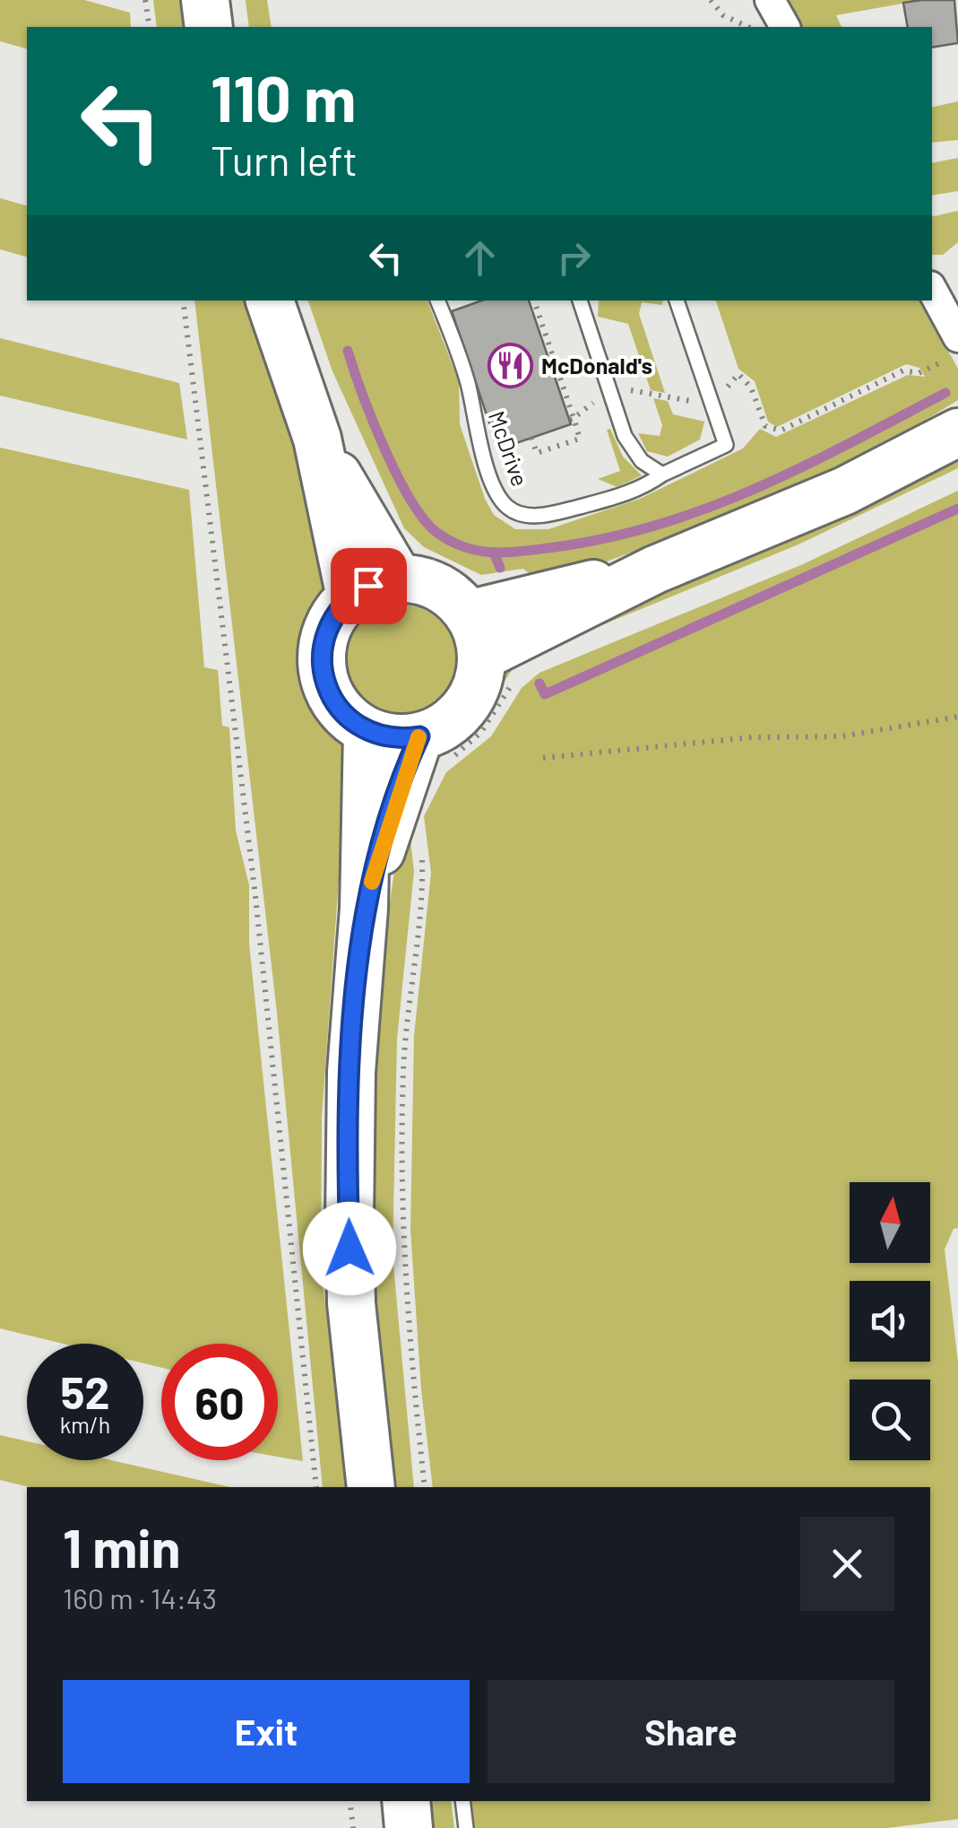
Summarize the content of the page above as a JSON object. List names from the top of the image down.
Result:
{
  "streets": {
    "lane": ["McDrive"]
  },
  "places": {
    "restaurant": ["McDonald's"]
  },
  "north": "top",
  "page": {
    "turn": ["110 m", "Turn left"],
    "speed": "52 km/h",
    "limit": "60",
    "heading": ["1 min", "160 m · 14:43"],
    "buttons": ["Exit", "Share"]
  }
}
